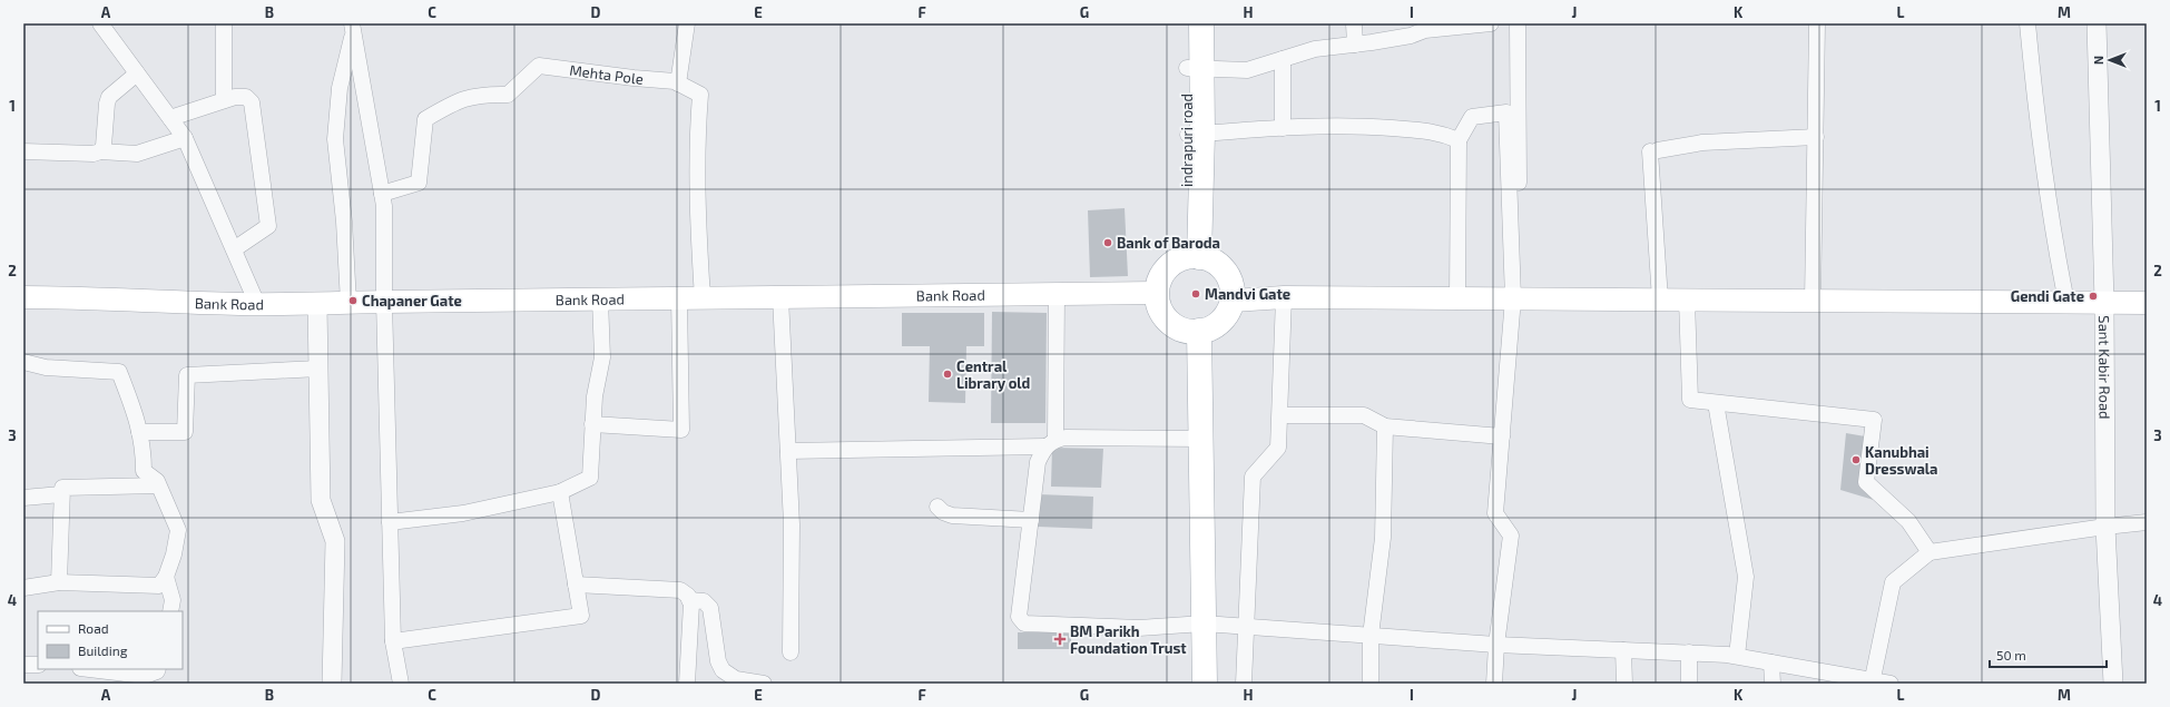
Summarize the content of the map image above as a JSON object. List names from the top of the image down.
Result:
{
  "streets": {
    "main road": ["indrapuri road", "Bank Road"],
    "street": ["Mehta Pole", "Sant Kabir Road"]
  },
  "crossings": [
    ["Mehta Pole", "Bank Road"],
    ["indrapuri road", "Bank Road"]
  ],
  "places": {
    "other": [
      "Bank of Baroda",
      "Mandvi Gate",
      "Gendi Gate",
      "Chapaner Gate",
      "Central Library old",
      "Kanubhai Dresswala"
    ],
    "health": ["BM Parikh Foundation Trust"]
  },
  "legend": ["Road", "Building"],
  "scale_bar": "50 m",
  "north": "left",
  "grid": {
    "columns": [
      "A",
      "B",
      "C",
      "D",
      "E",
      "F",
      "G",
      "H",
      "I",
      "J",
      "K",
      "L",
      "M"
    ],
    "rows": [
      "1",
      "2",
      "3",
      "4"
    ]
  }
}
